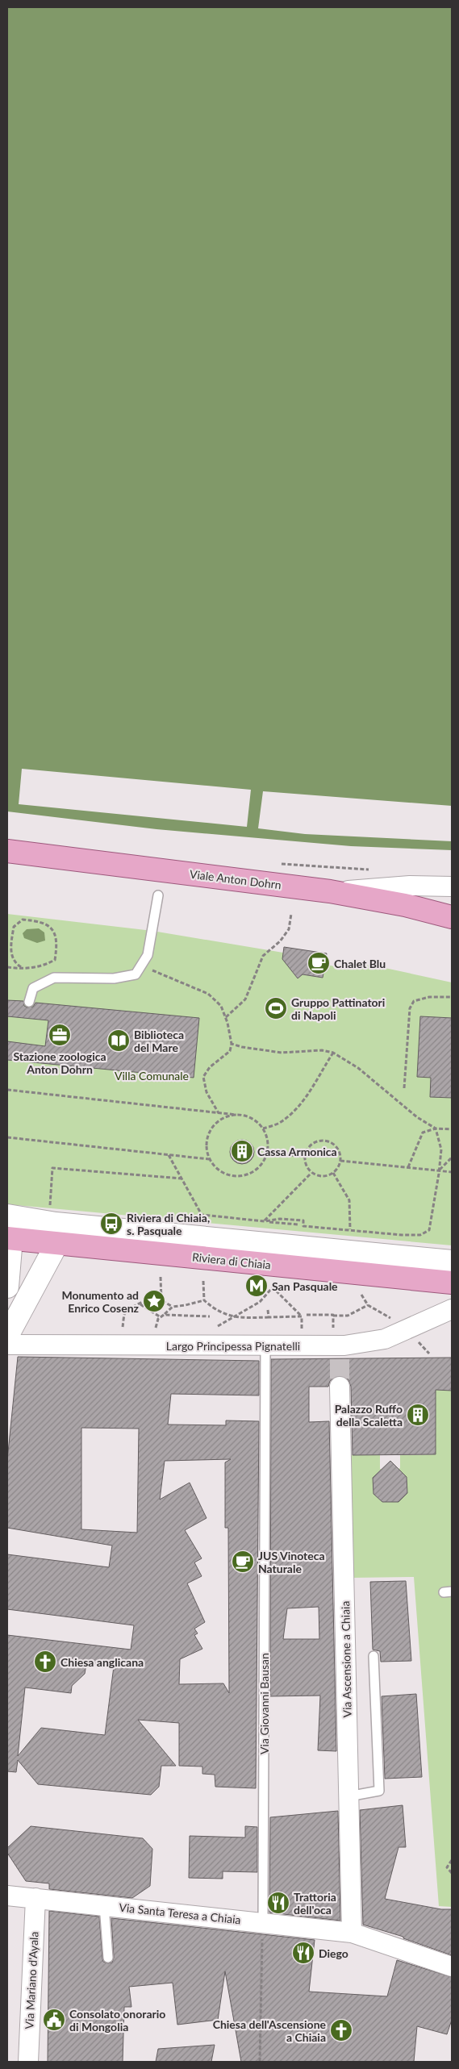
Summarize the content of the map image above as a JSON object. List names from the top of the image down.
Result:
{
  "streets": {
    "main road": ["Viale Anton Dohrn", "Riviera di Chiaia"],
    "street": [
      "Largo Principessa Pignatelli",
      "Via Ascensione a Chiaia",
      "Via Santa Teresa a Chiaia",
      "Via Mariano d'Ayala"
    ],
    "lane": ["Via Giovanni Bausan"]
  },
  "crossings": [
    ["Largo Principessa Pignatelli", "Via Giovanni Bausan"],
    ["Via Ascensione a Chiaia", "Via Santa Teresa a Chiaia"],
    ["Via Giovanni Bausan", "Via Santa Teresa a Chiaia"],
    ["Via Santa Teresa a Chiaia", "Via Mariano d'Ayala"]
  ],
  "parks": ["Villa Comunale"],
  "places": {
    "cafe": ["Chalet Blu", "JUS Vinoteca Naturale"],
    "sports": ["Gruppo Pattinatori di Napoli"],
    "office": ["Stazione zoologica Anton Dohrn"],
    "library": ["Biblioteca del Mare"],
    "building": ["Cassa Armonica", "Palazzo Ruffo della Scaletta"],
    "bus stop": ["Riviera di Chiaia, s. Pasquale"],
    "metro station": ["San Pasquale"],
    "place": ["Monumento ad Enrico Cosenz"],
    "church": ["Chiesa anglicana", "Chiesa dell'Ascensione a Chiaia"],
    "restaurant": ["Trattoria dell'oca", "Diego"],
    "public building": ["Consolato onorario di Mongolia"]
  }
}
